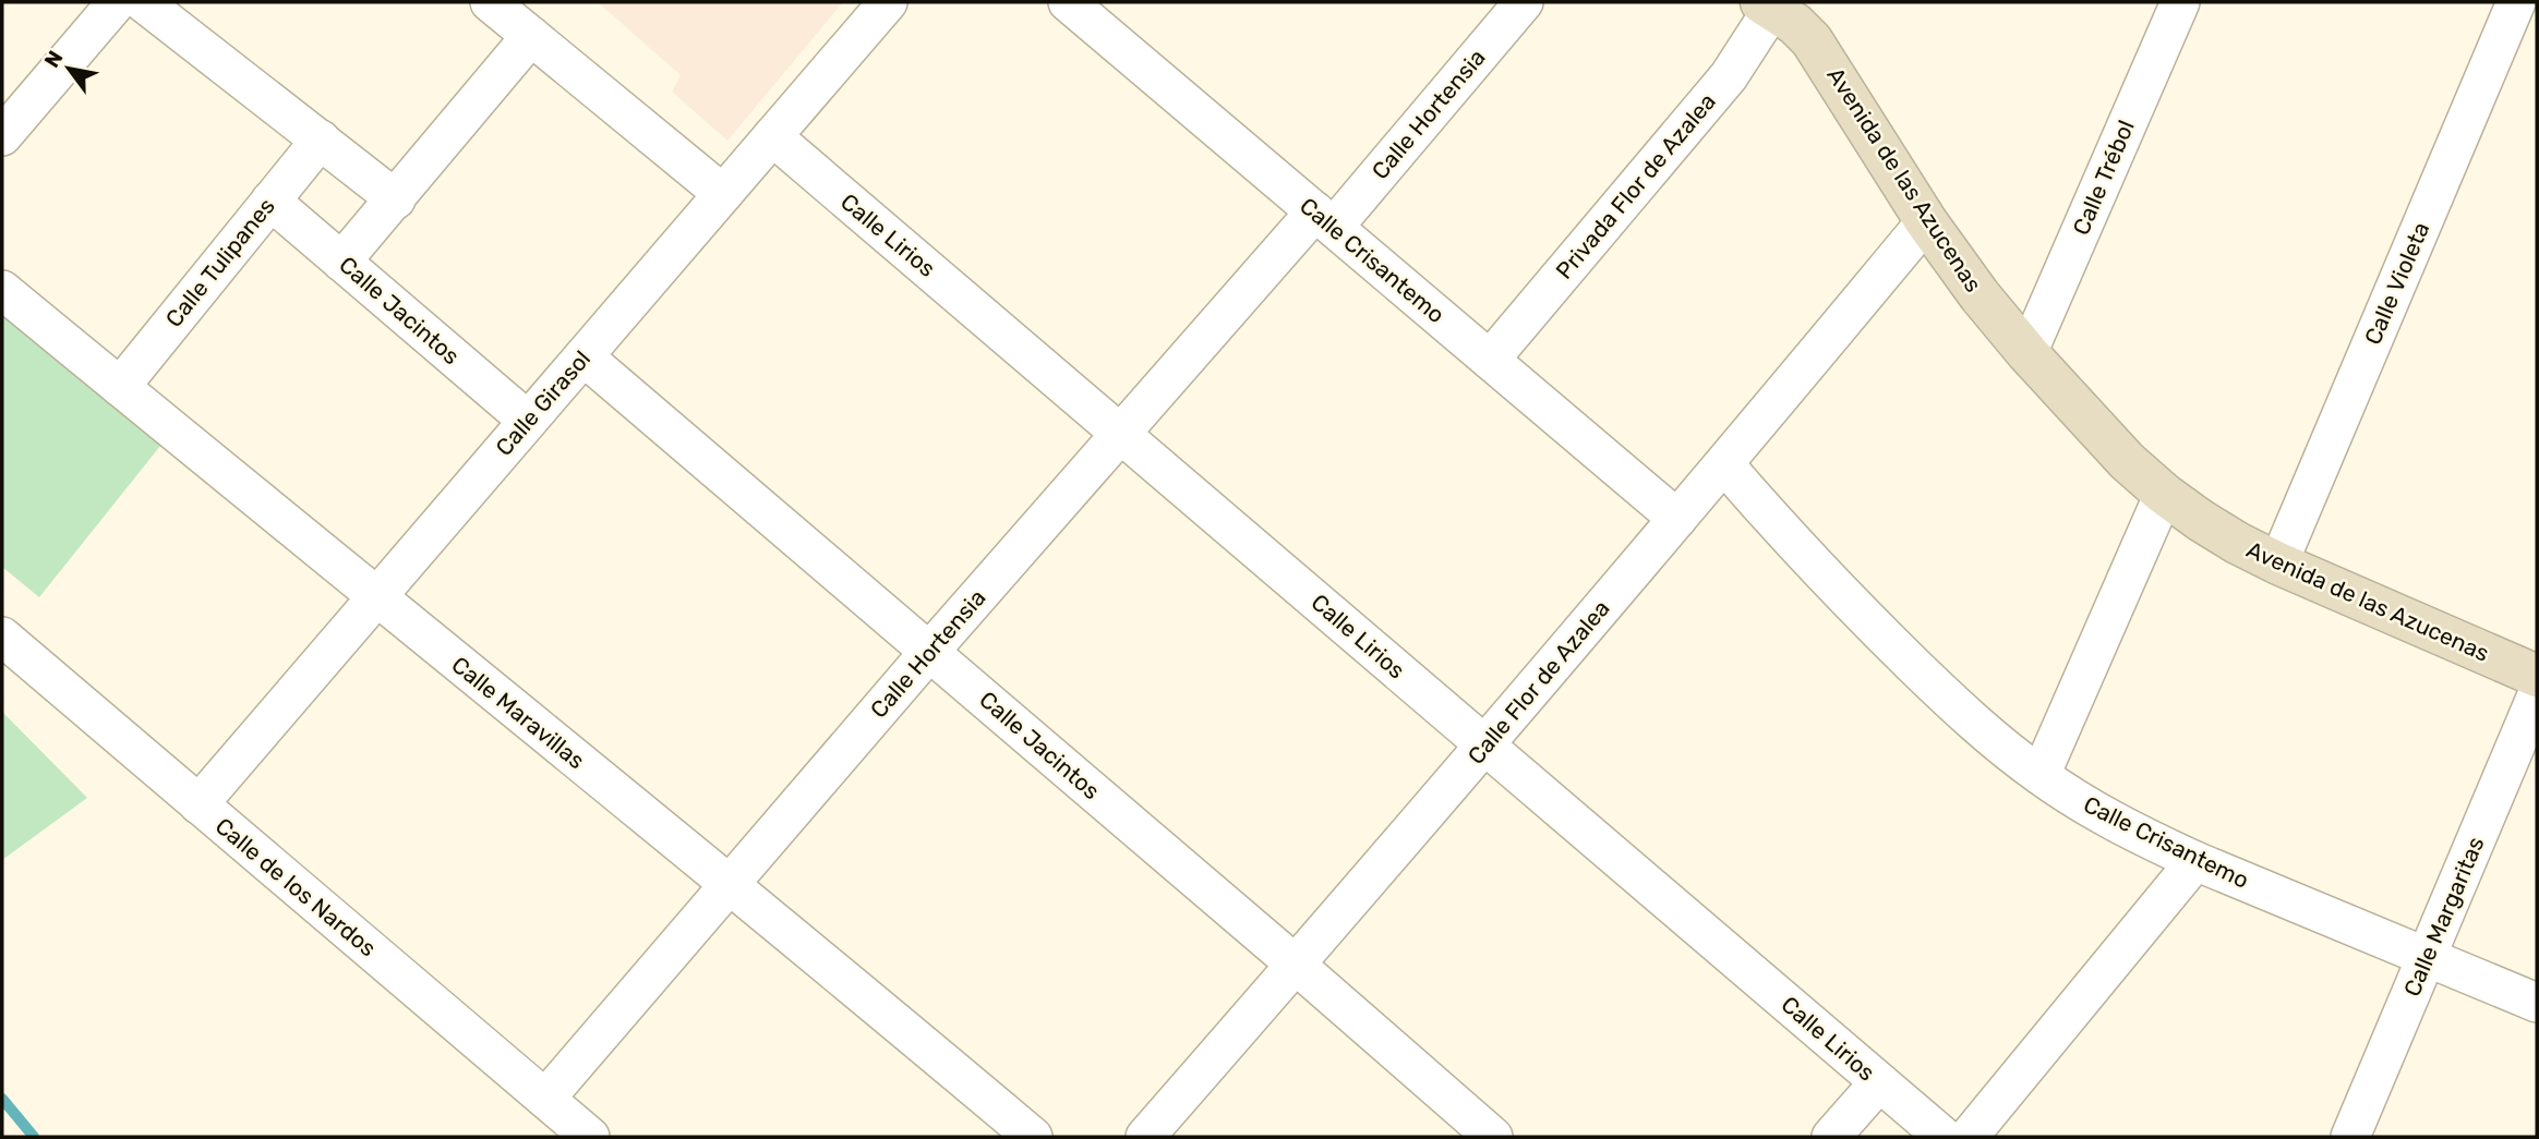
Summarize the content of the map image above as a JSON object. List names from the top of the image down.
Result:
{
  "streets": {
    "street": [
      "Calle Hortensia",
      "Calle Trébol",
      "Avenida de las Azucenas",
      "Privada Flor de Azalea",
      "Calle Lirios",
      "Calle Crisantemo",
      "Calle Tulipanes",
      "Calle Violeta",
      "Calle Jacintos",
      "Calle Girasol",
      "Calle Flor de Azalea",
      "Calle Maravillas",
      "Calle de los Nardos",
      "Calle Margaritas"
    ]
  },
  "crossings": [
    ["Calle Hortensia", "Calle Lirios"],
    ["Calle Hortensia", "Calle Crisantemo"],
    ["Calle Hortensia", "Calle Jacintos"],
    ["Calle Hortensia", "Calle Maravillas"],
    ["Calle Hortensia", "Calle de los Nardos"],
    ["Calle Trébol", "Avenida de las Azucenas"],
    ["Avenida de las Azucenas", "Privada Flor de Azalea"],
    ["Avenida de las Azucenas", "Calle Violeta"],
    ["Avenida de las Azucenas", "Calle Flor de Azalea"],
    ["Privada Flor de Azalea", "Calle Crisantemo"],
    ["Calle Lirios", "Calle Girasol"],
    ["Calle Lirios", "Calle Flor de Azalea"],
    ["Calle Crisantemo", "Calle Flor de Azalea"],
    ["Calle Crisantemo", "Calle Margaritas"],
    ["Calle Tulipanes", "Calle Jacintos"],
    ["Calle Tulipanes", "Calle Maravillas"],
    ["Calle Jacintos", "Calle Girasol"],
    ["Calle Jacintos", "Calle Flor de Azalea"],
    ["Calle Girasol", "Calle Maravillas"],
    ["Calle Girasol", "Calle de los Nardos"]
  ],
  "north": "top left"
}
